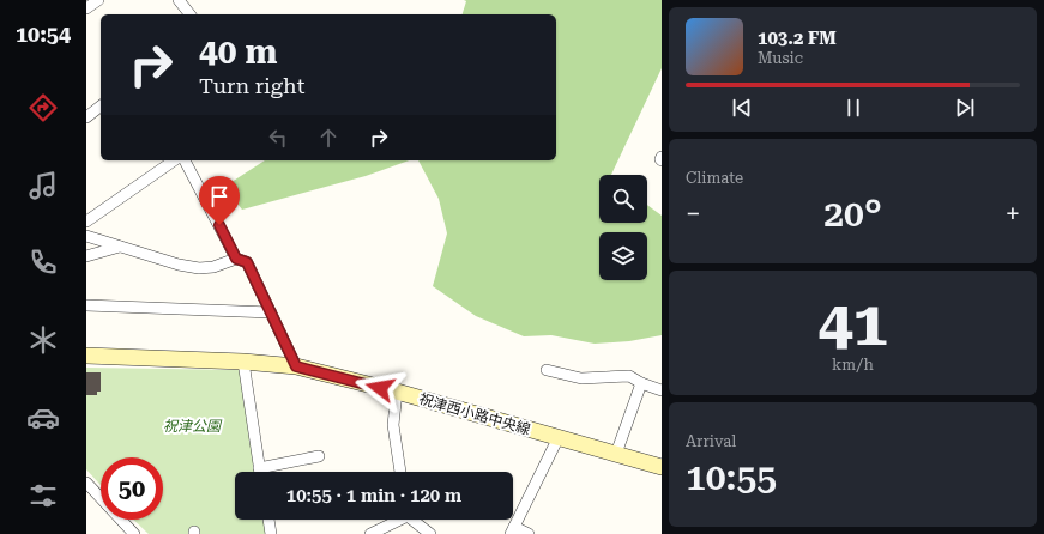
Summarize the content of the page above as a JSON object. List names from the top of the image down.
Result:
{
  "streets": {
    "main road": ["祝津西小路中央線"]
  },
  "parks": ["祝津公園"],
  "page": {
    "tabs": "10:54",
    "turn": ["40 m", "Turn right"],
    "song": ["103.2 FM", "Music"],
    "tile": [
      "Climate",
      ["41", "km/h"],
      ["Arrival", "10:55"]
    ],
    "heat": ["−", "20°", "+"],
    "limit": "50",
    "trip": "10:55 · 1 min · 120 m"
  }
}
